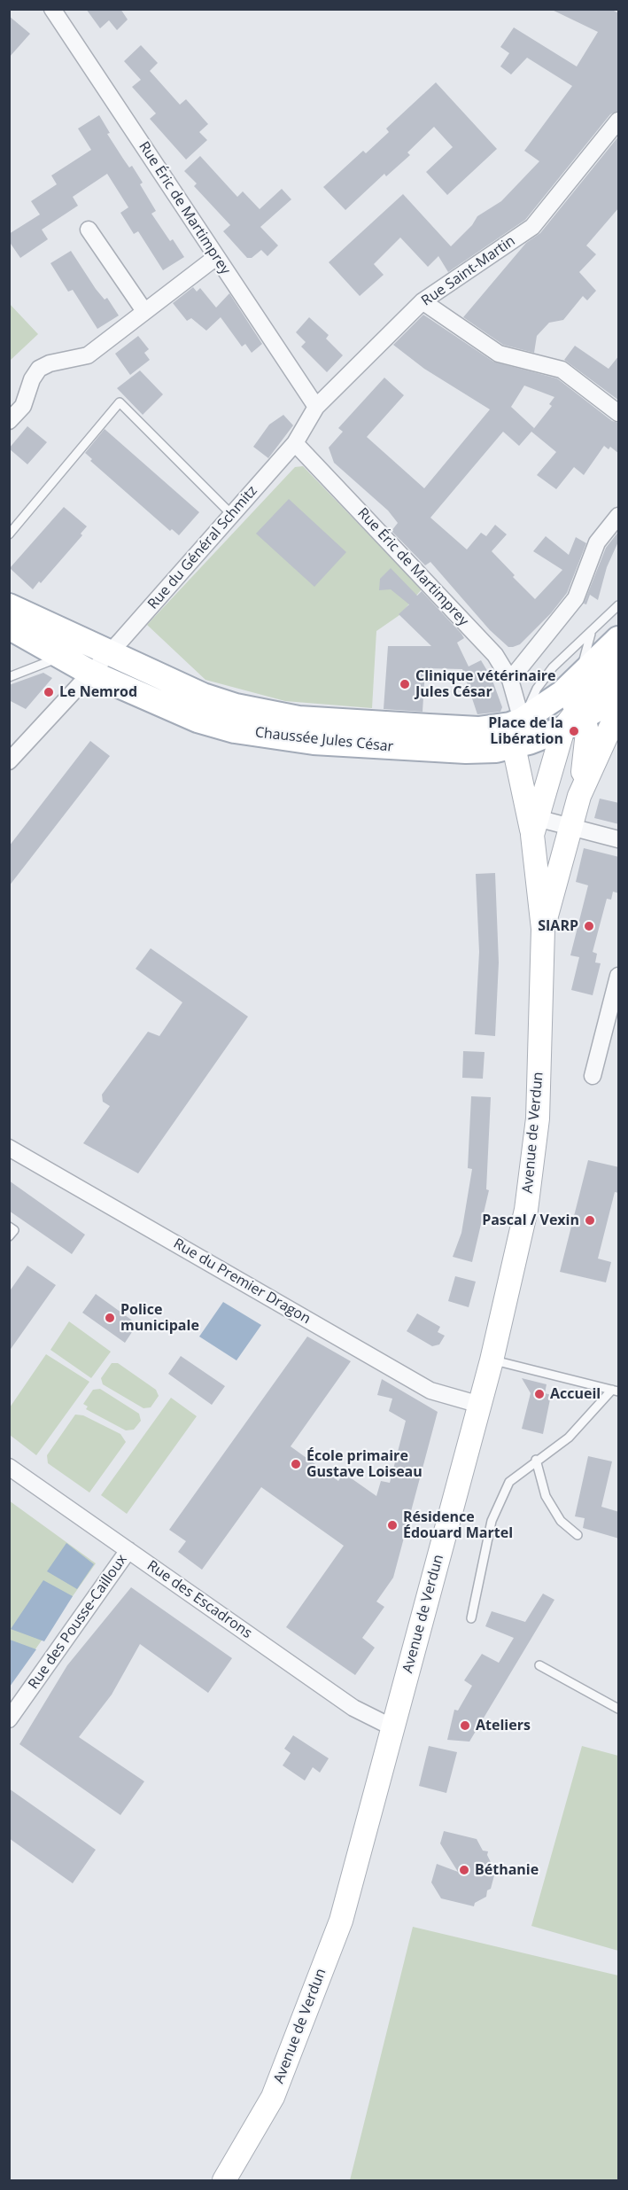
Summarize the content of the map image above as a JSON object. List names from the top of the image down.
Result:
{
  "streets": {
    "main road": ["Chaussée Jules César", "Avenue de Verdun"],
    "street": [
      "Rue Éric de Martimprey",
      "Rue Saint-Martin",
      "Rue du Général Schmitz",
      "Rue du Premier Dragon",
      "Rue des Escadrons",
      "Rue des Pousse-Cailloux"
    ]
  },
  "crossings": [
    ["Rue Éric de Martimprey", "Rue Saint-Martin"],
    ["Rue Éric de Martimprey", "Rue du Général Schmitz"],
    ["Rue Éric de Martimprey", "Chaussée Jules César"],
    ["Rue Saint-Martin", "Rue du Général Schmitz"],
    ["Rue du Général Schmitz", "Chaussée Jules César"],
    ["Chaussée Jules César", "Avenue de Verdun"],
    ["Avenue de Verdun", "Rue du Premier Dragon"],
    ["Avenue de Verdun", "Rue des Escadrons"],
    ["Rue des Escadrons", "Rue des Pousse-Cailloux"]
  ],
  "places": [
    "Clinique vétérinaire Jules César",
    "Le Nemrod",
    "Place de la Libération",
    "SIARP",
    "Pascal / Vexin",
    "Police municipale",
    "Accueil",
    "École primaire Gustave Loiseau",
    "Résidence Édouard Martel",
    "Ateliers",
    "Béthanie"
  ]
}
